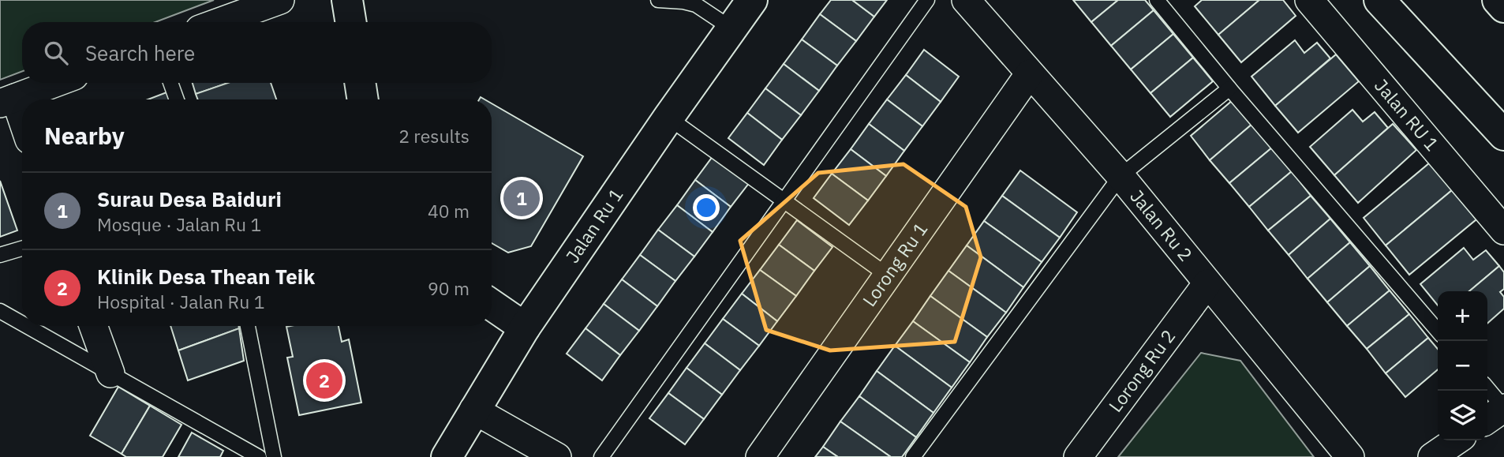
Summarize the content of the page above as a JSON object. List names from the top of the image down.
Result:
{
  "streets": {
    "street": [
      "Jalan RU 1",
      "Jalan Ru 1",
      "Jalan Ru 2",
      "Lorong Ru 1",
      "Lorong Ru 2"
    ]
  },
  "crossings": [
    ["Jalan Ru 2", "Lorong Ru 1"],
    ["Jalan Ru 2", "Lorong Ru 2"]
  ],
  "page": {
    "search": "Search here",
    "heading": ["Nearby", "2 results"],
    "list": [
      {
        "mark": "1",
        "name": "Surau Desa Baiduri",
        "note": "Mosque · Jalan Ru 1",
        "value": "40 m"
      },
      {
        "mark": "2",
        "name": "Klinik Desa Thean Teik",
        "note": "Hospital · Jalan Ru 1",
        "value": "90 m"
      }
    ],
    "pins": ["1", "2"],
    "map_buttons": ["+", "−"]
  }
}
